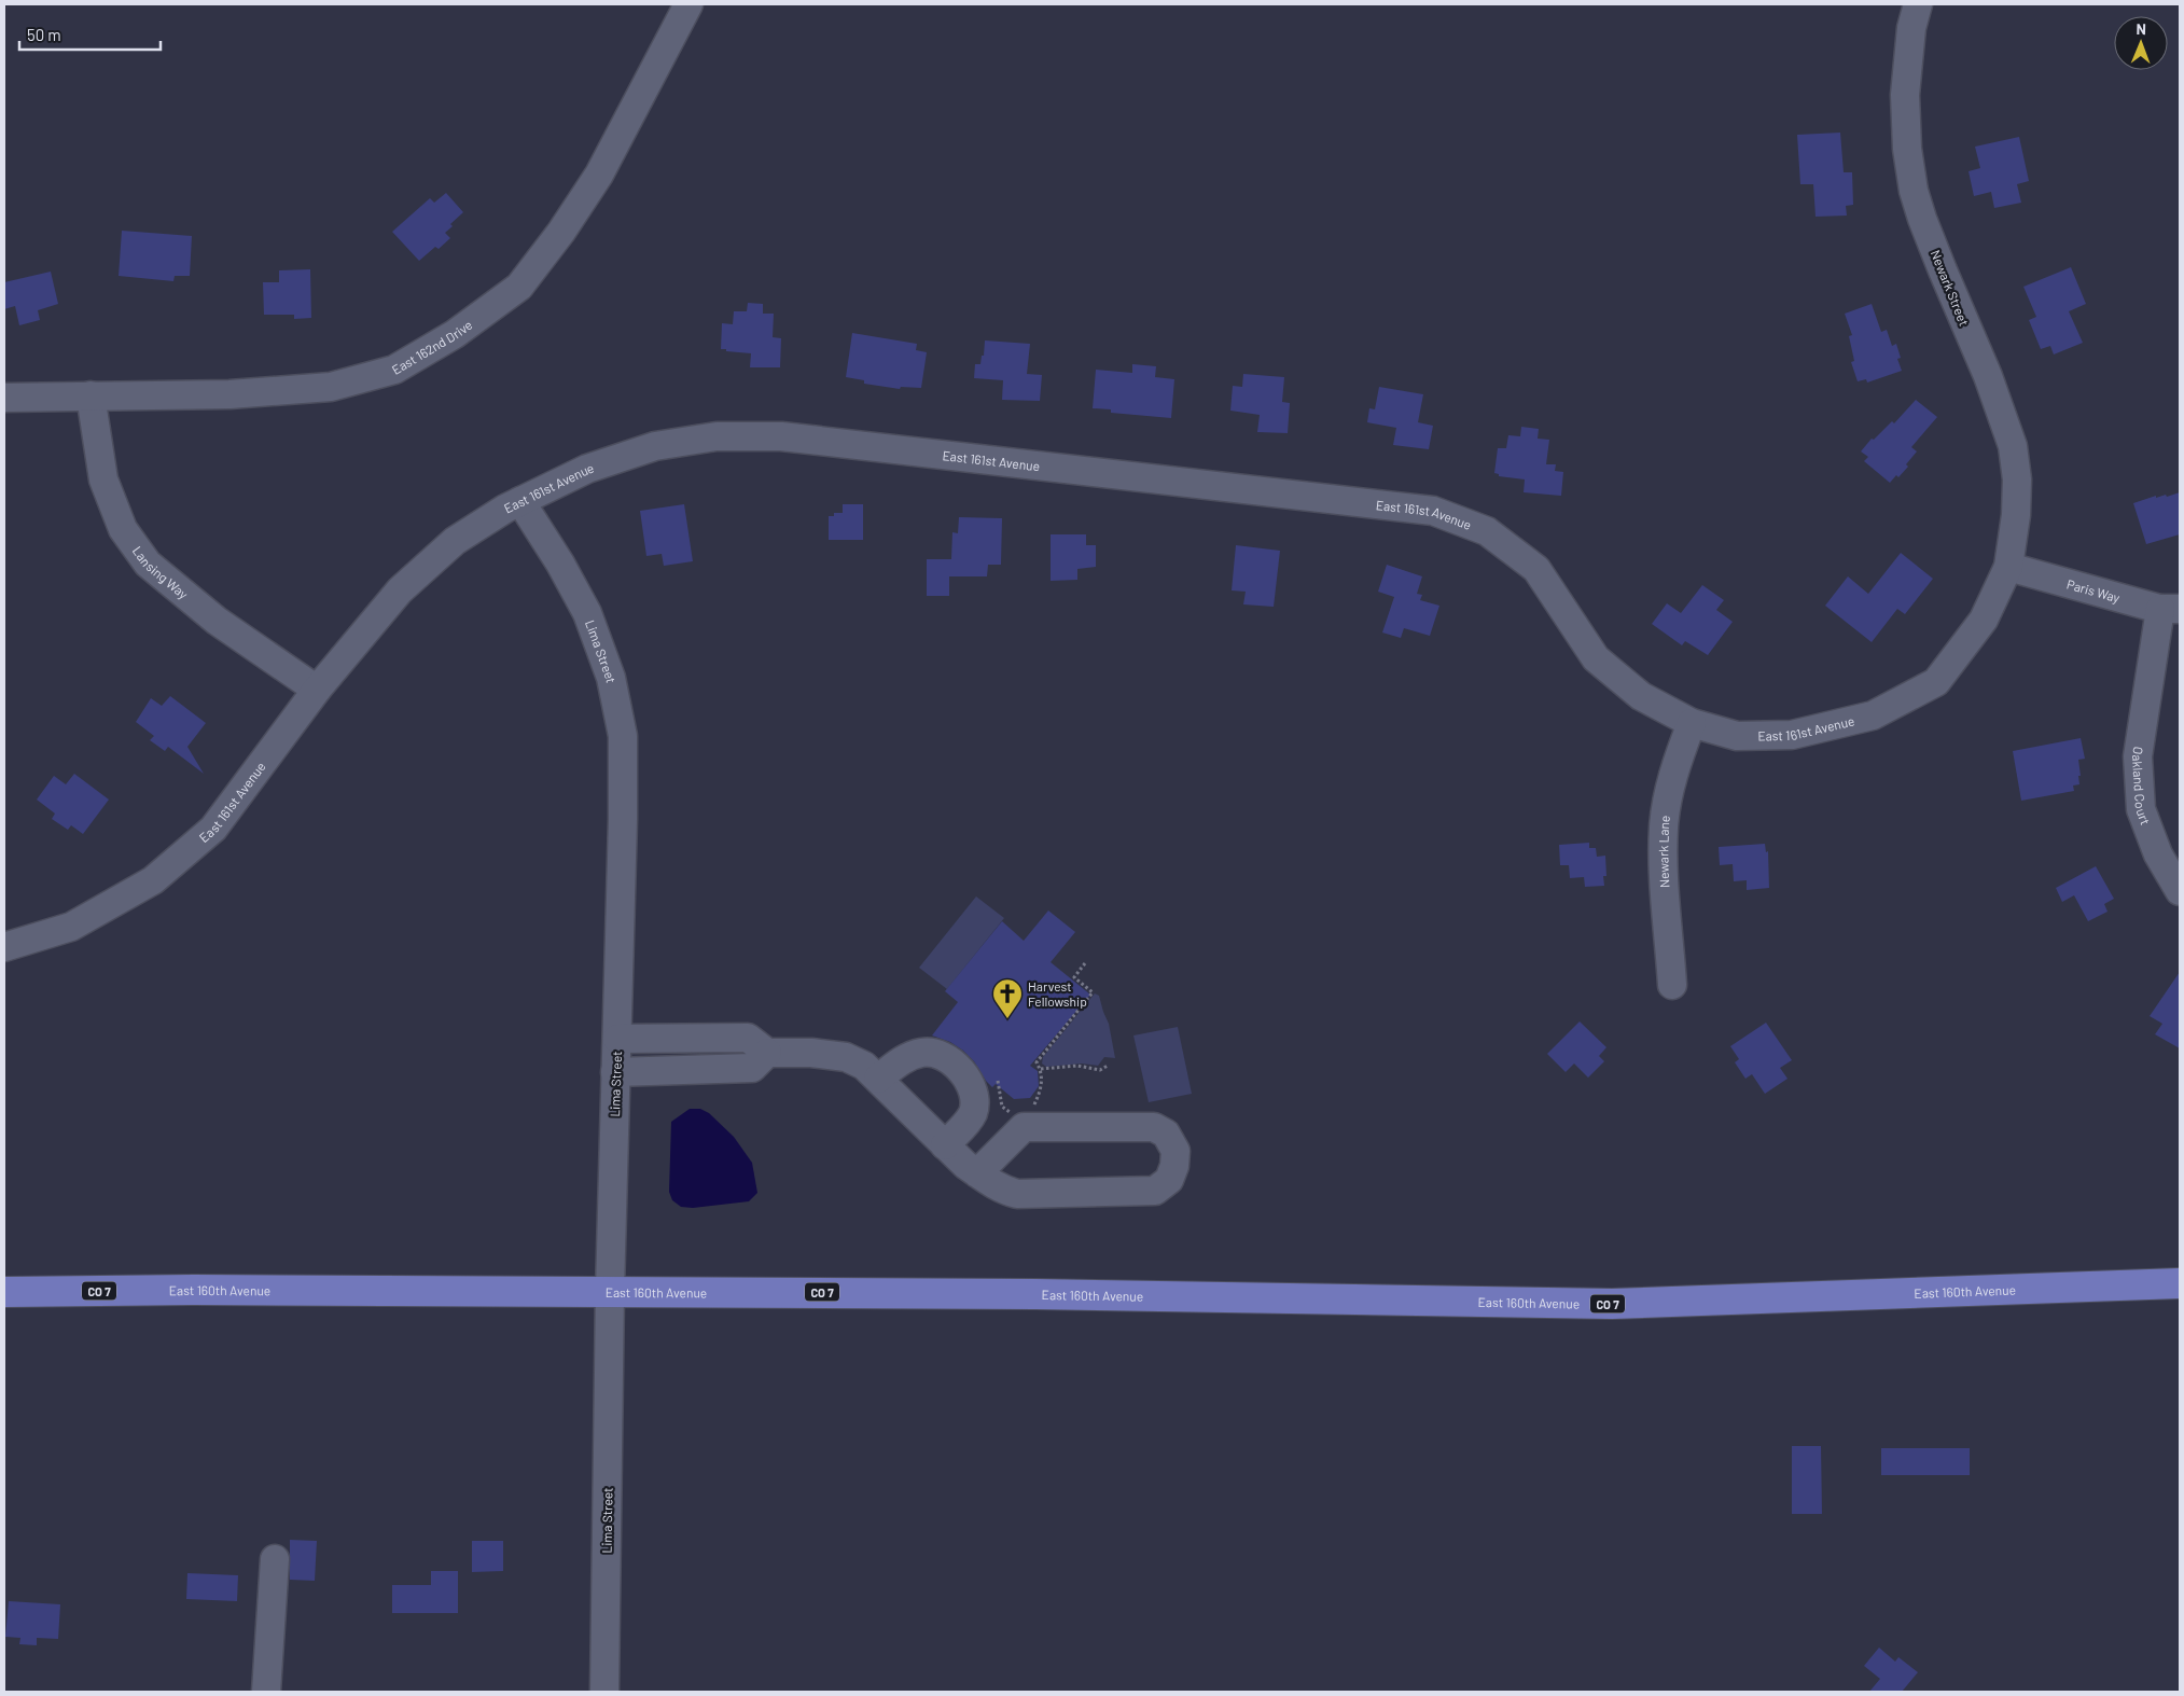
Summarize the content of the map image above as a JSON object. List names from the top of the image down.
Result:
{
  "streets": {
    "main road": ["East 160th Avenue", "CO 7"],
    "street": [
      "Newark Street",
      "East 162nd Drive",
      "East 161st Avenue",
      "Lansing Way",
      "Paris Way",
      "Lima Street",
      "Oakland Court",
      "Newark Lane"
    ]
  },
  "crossings": [
    ["Newark Street", "East 161st Avenue"],
    ["Newark Street", "Paris Way"],
    ["East 162nd Drive", "Lansing Way"],
    ["East 161st Avenue", "Lansing Way"],
    ["East 161st Avenue", "Paris Way"],
    ["East 161st Avenue", "Lima Street"],
    ["East 161st Avenue", "Newark Lane"],
    ["Paris Way", "Oakland Court"],
    ["Lima Street", "East 160th Avenue"]
  ],
  "places": {
    "church": ["Harvest Fellowship"]
  },
  "scale_bar": "50 m",
  "north": "top"
}
